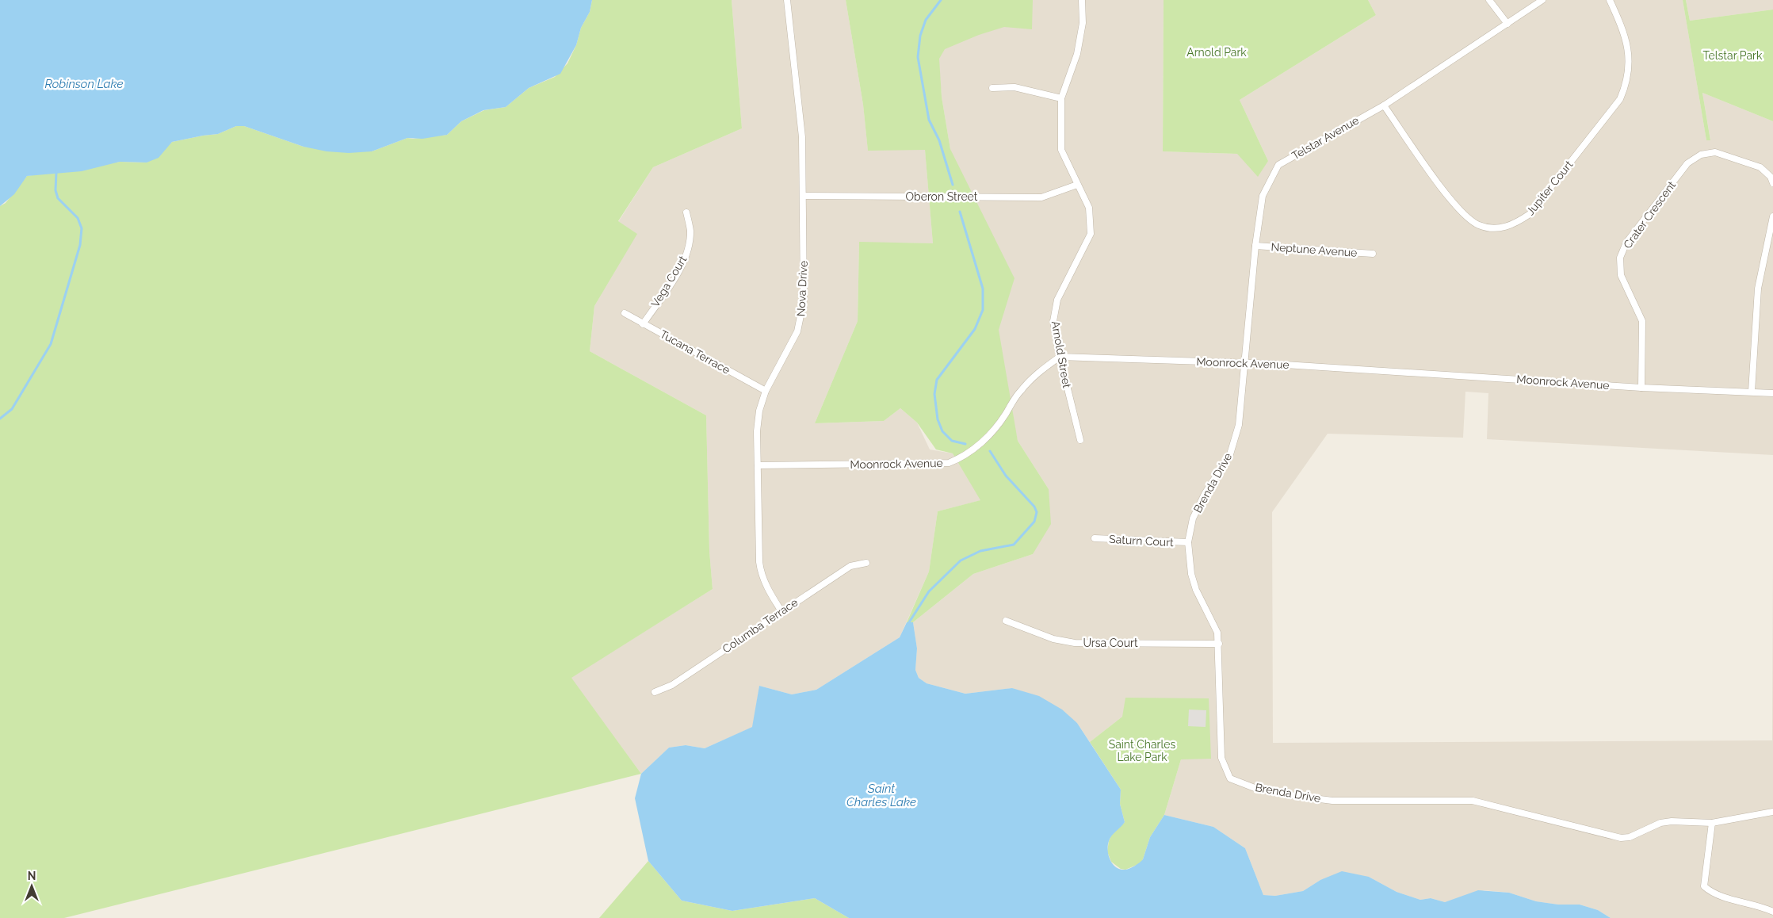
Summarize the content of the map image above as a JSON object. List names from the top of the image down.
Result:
{
  "streets": {
    "street": [
      "Telstar Avenue",
      "Jupiter Court",
      "Oberon Street",
      "Crater Crescent",
      "Neptune Avenue",
      "Vega Court",
      "Nova Drive",
      "Tucana Terrace",
      "Arnold Street",
      "Moonrock Avenue",
      "Brenda Drive",
      "Saturn Court",
      "Columba Terrace",
      "Ursa Court"
    ]
  },
  "crossings": [
    ["Telstar Avenue", "Jupiter Court"],
    ["Telstar Avenue", "Neptune Avenue"],
    ["Telstar Avenue", "Moonrock Avenue"],
    ["Telstar Avenue", "Brenda Drive"],
    ["Oberon Street", "Nova Drive"],
    ["Oberon Street", "Arnold Street"],
    ["Crater Crescent", "Moonrock Avenue"],
    ["Vega Court", "Tucana Terrace"],
    ["Nova Drive", "Tucana Terrace"],
    ["Nova Drive", "Moonrock Avenue"],
    ["Nova Drive", "Columba Terrace"],
    ["Arnold Street", "Moonrock Avenue"],
    ["Moonrock Avenue", "Brenda Drive"],
    ["Brenda Drive", "Saturn Court"],
    ["Brenda Drive", "Ursa Court"]
  ],
  "water": ["Robinson Lake", "Saint Charles Lake"],
  "parks": ["Arnold Park", "Telstar Park", "Saint Charles Lake Park"],
  "north": "top"
}
